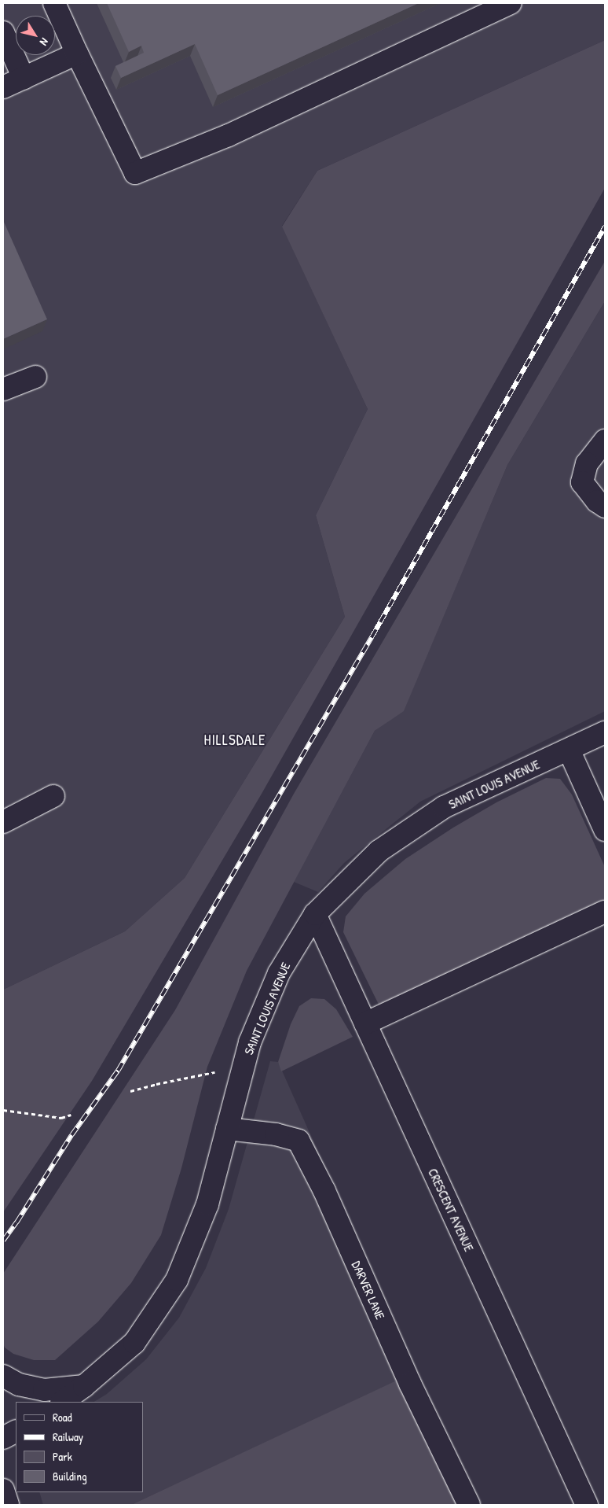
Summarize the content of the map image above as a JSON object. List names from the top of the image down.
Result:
{
  "streets": {
    "street": ["SAINT LOUIS AVENUE", "CRESCENT AVENUE", "DARVER LANE"]
  },
  "crossings": [
    ["SAINT LOUIS AVENUE", "CRESCENT AVENUE"],
    ["SAINT LOUIS AVENUE", "DARVER LANE"]
  ],
  "districts": ["HILLSDALE"],
  "legend": [
    "Road",
    "Railway",
    "Park",
    "Building"
  ],
  "north": "bottom right"
}
